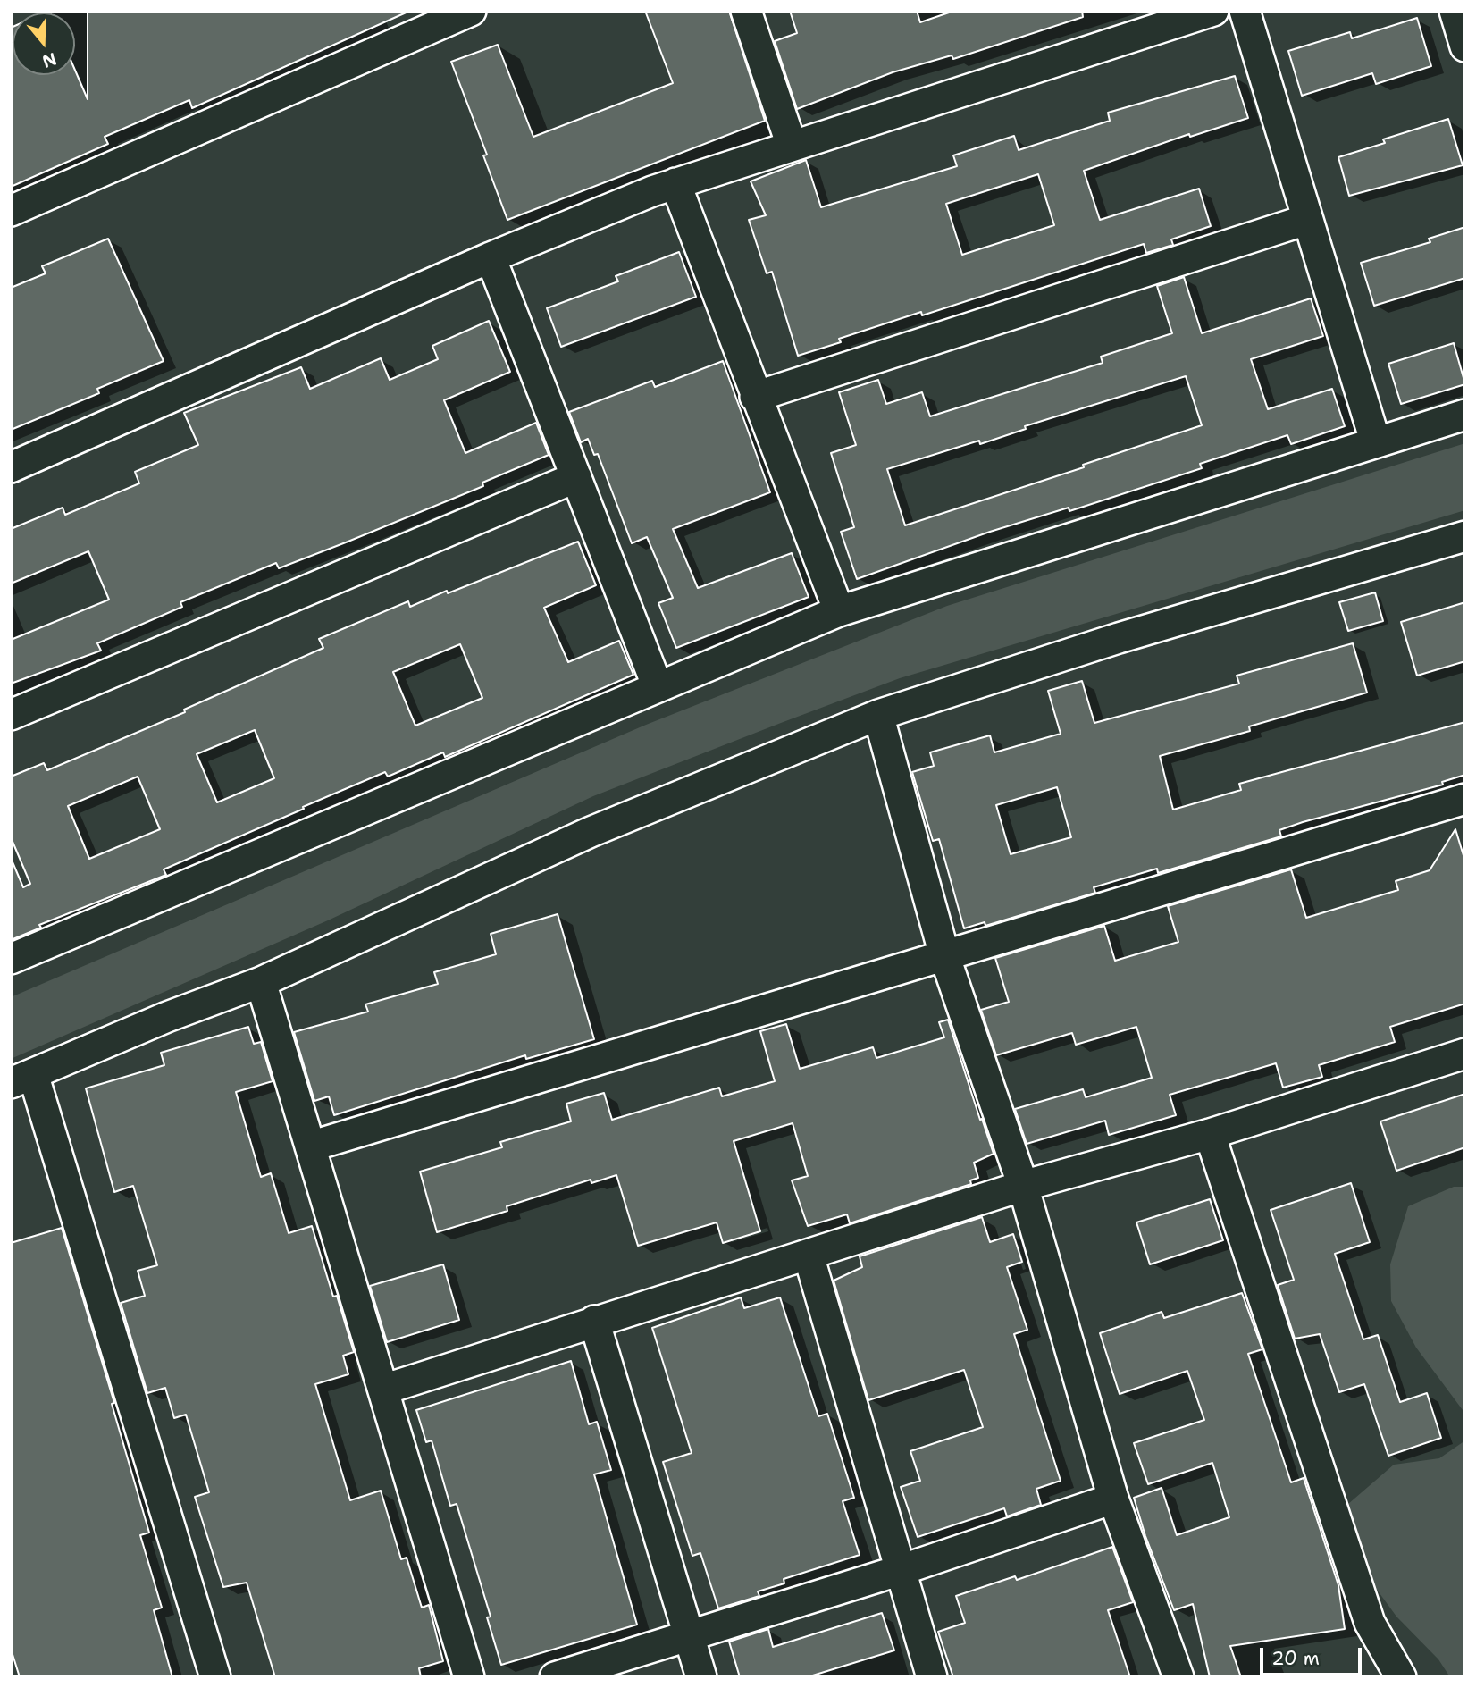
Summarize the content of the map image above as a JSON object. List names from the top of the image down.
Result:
{
  "scale_bar": "20 m",
  "north": "bottom"
}
